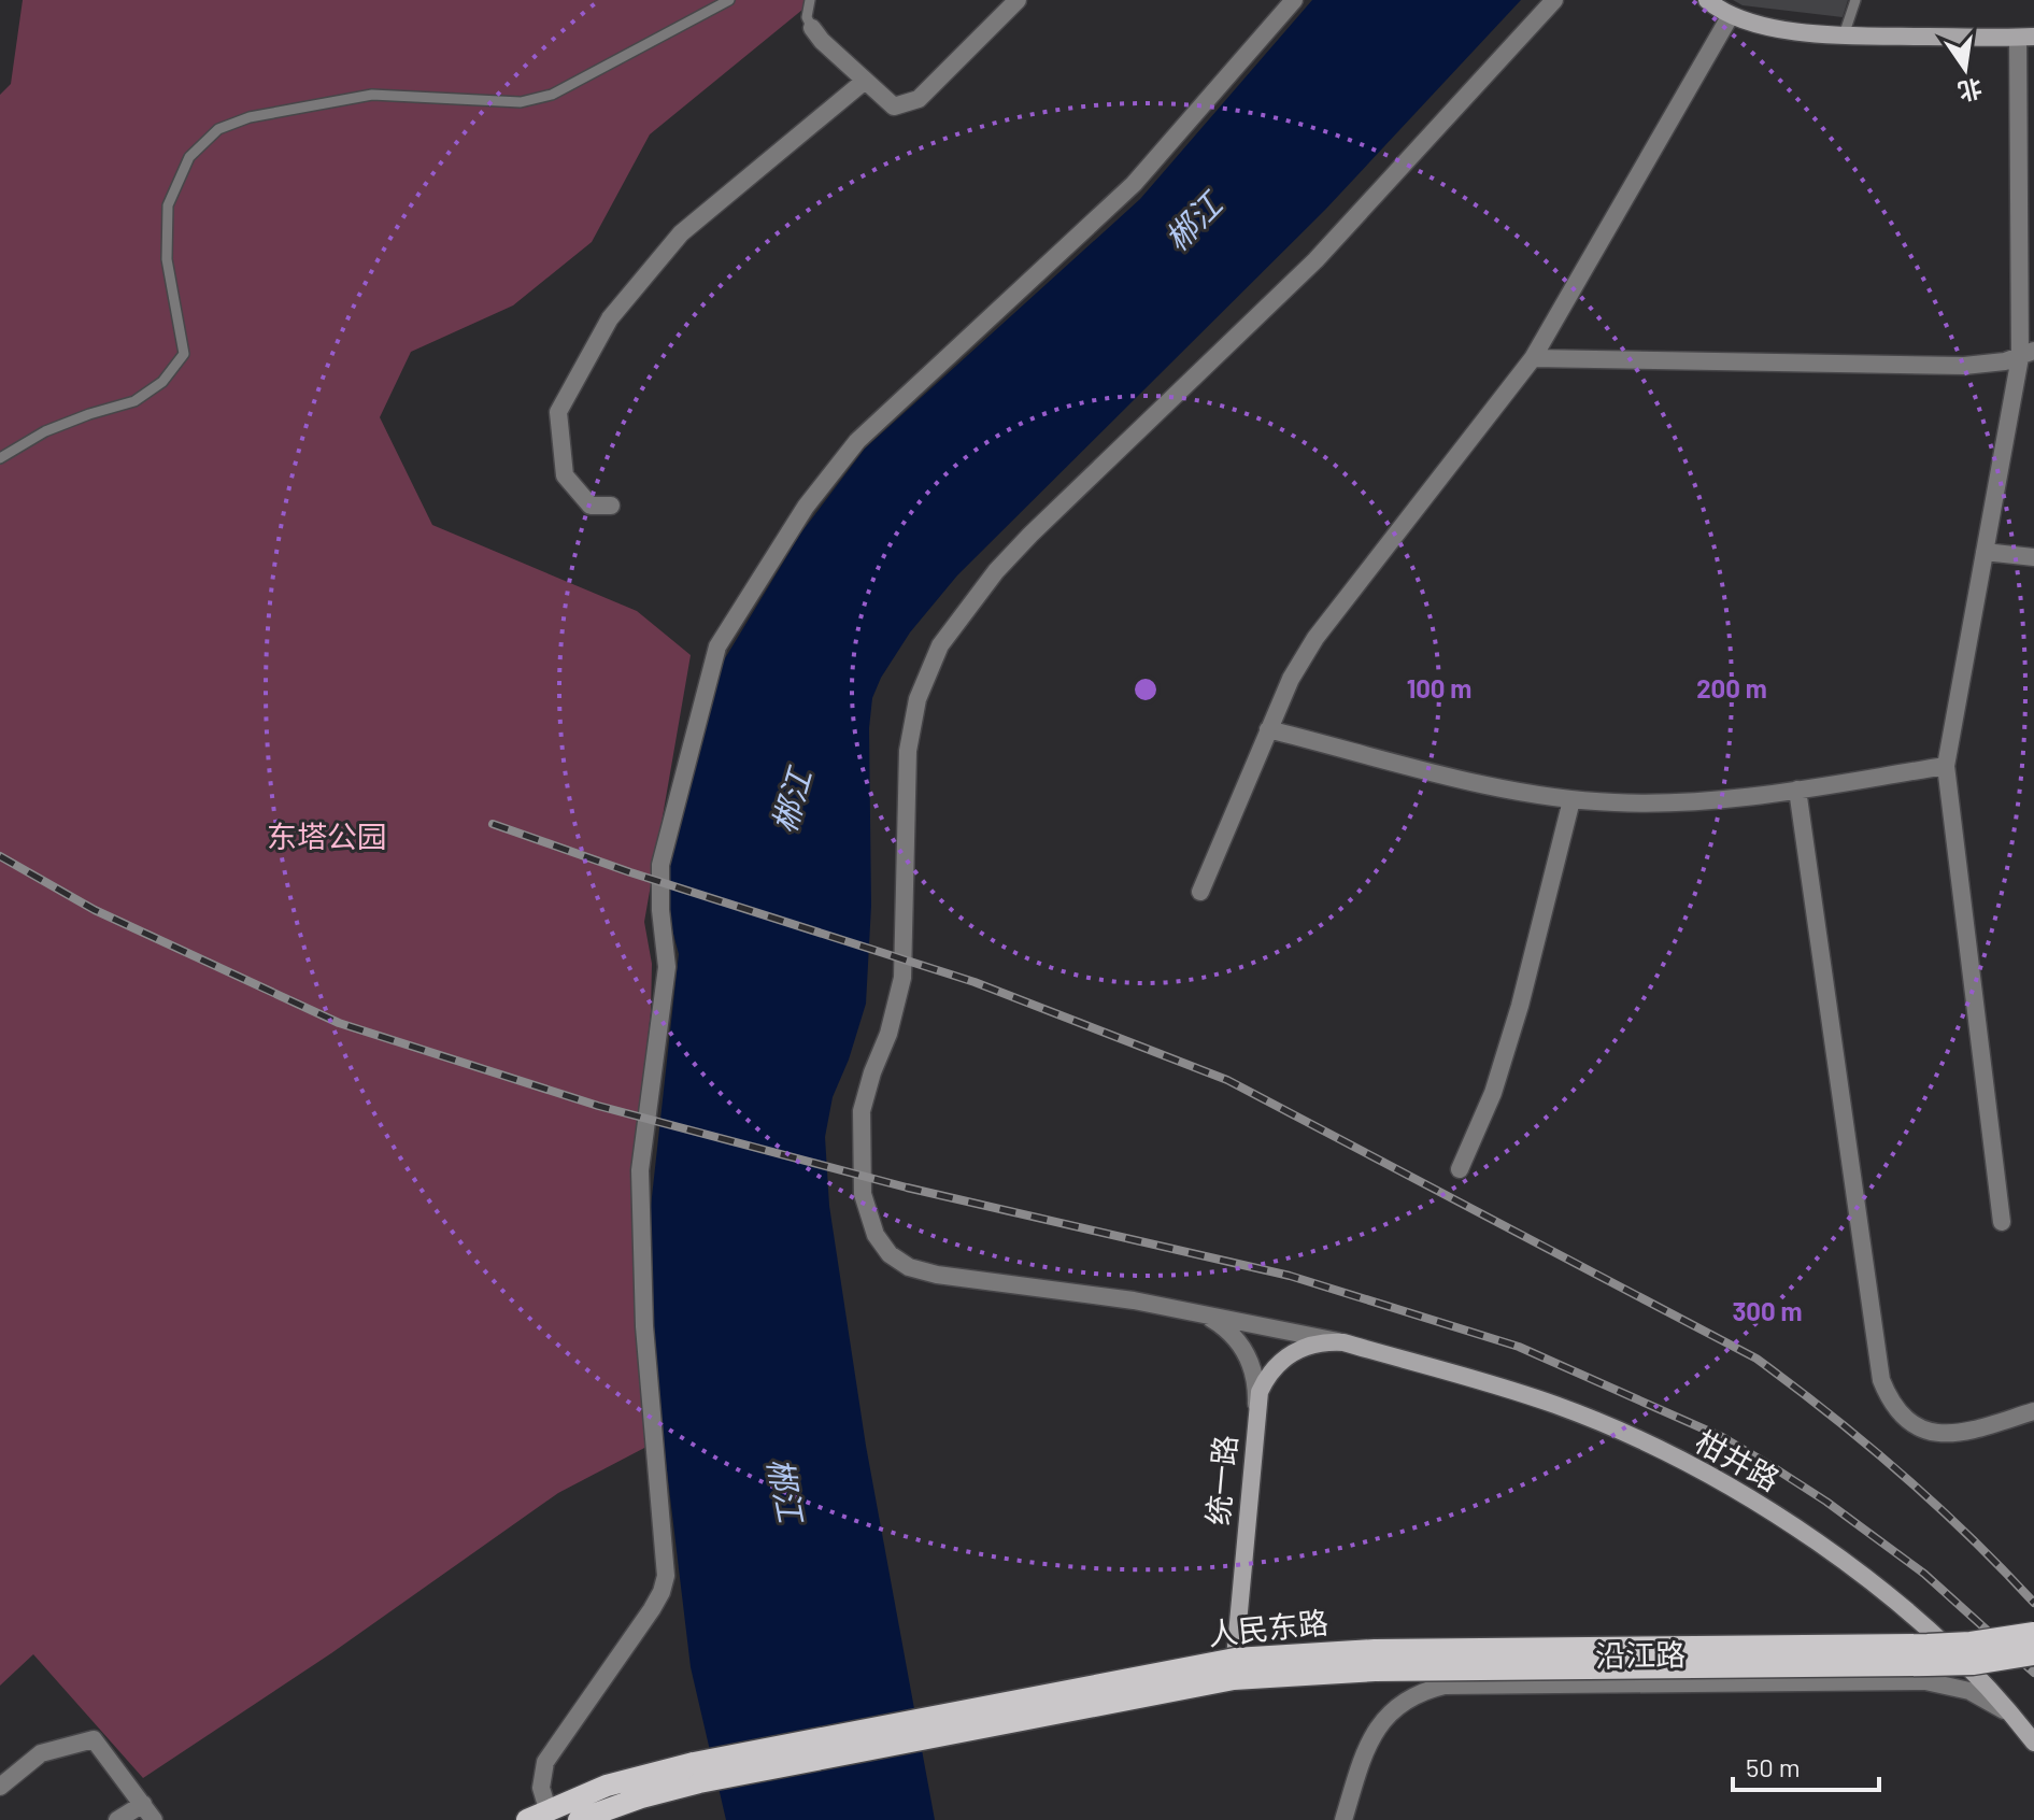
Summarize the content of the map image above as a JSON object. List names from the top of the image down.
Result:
{
  "streets": {
    "main road": ["人民东路"],
    "street": ["柑井路", "统一路", "沿江路"]
  },
  "crossings": [
    ["柑井路", "统一路"],
    ["柑井路", "沿江路"],
    ["统一路", "人民东路"]
  ],
  "water": ["郴江"],
  "parks": ["东塔公园"],
  "scale_bar": "50 m",
  "north": "bottom",
  "rings": ["100 m", "200 m", "300 m"]
}
